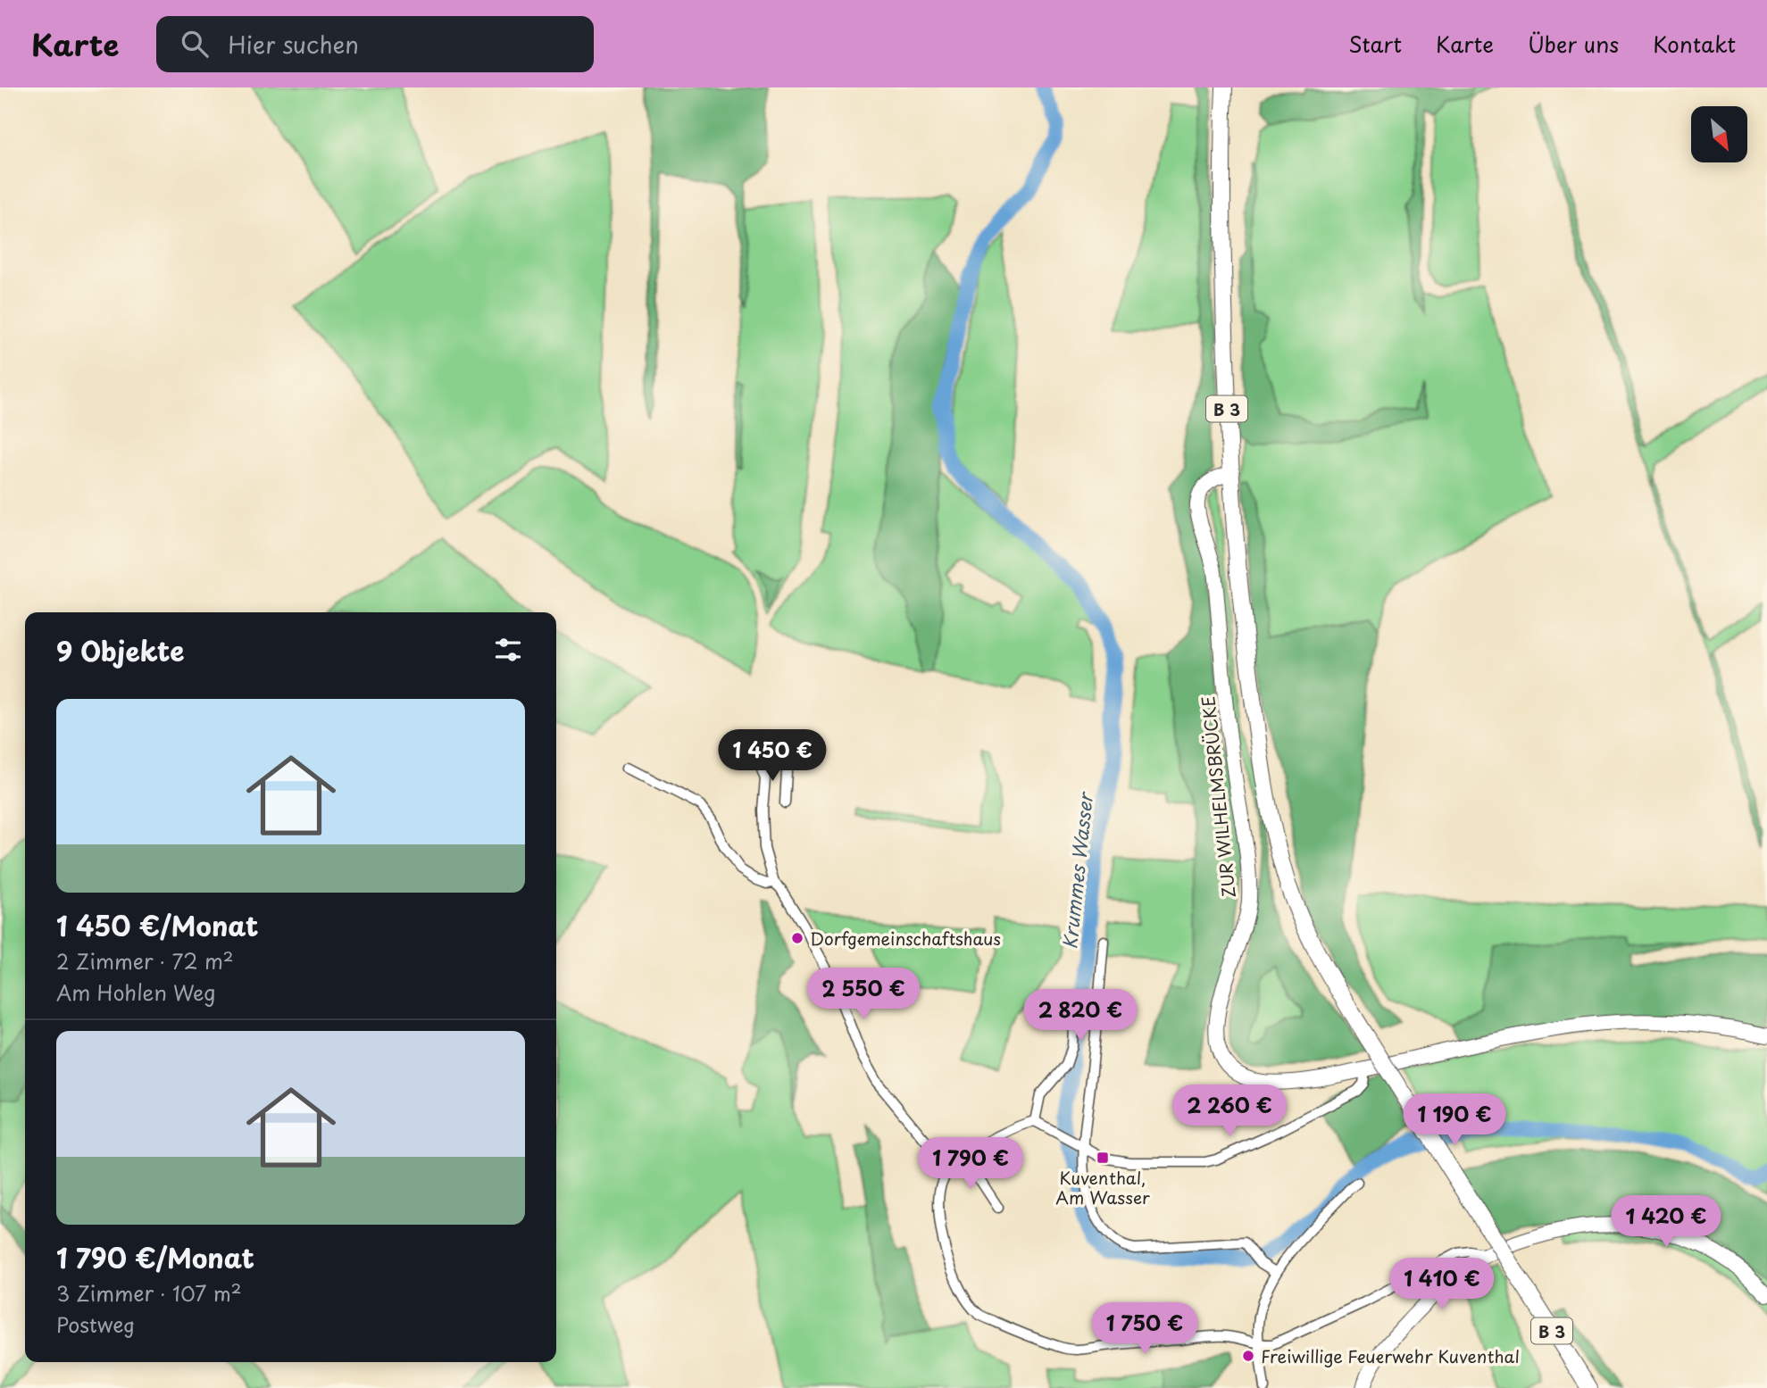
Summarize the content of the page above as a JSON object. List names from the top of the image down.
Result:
{
  "streets": {
    "main road": ["B 3"],
    "street": ["ZUR WILHELMSBRÜCKE"]
  },
  "crossings": [
    ["B 3", "ZUR WILHELMSBRÜCKE"]
  ],
  "water": ["Krummes Wasser"],
  "places": {
    "other": ["Dorfgemeinschaftshaus", "Freiwillige Feuerwehr Kuventhal"],
    "transit": ["Kuventhal, Am Wasser"]
  },
  "north": "bottom right",
  "page": {
    "header": "Karte",
    "search": "Hier suchen",
    "nav": [
      "Start",
      "Karte",
      "Über uns",
      "Kontakt"
    ],
    "heading": "9 Objekte",
    "list": [
      {
        "name": "1 450 €/Monat",
        "note": "2 Zimmer · 72 m² · Am Hohlen Weg"
      },
      {
        "name": "1 790 €/Monat",
        "note": "3 Zimmer · 107 m² · Postweg"
      }
    ],
    "price": [
      "1 450 €",
      "2 550 €",
      "2 820 €",
      "2 260 €",
      "1 190 €",
      "1 790 €",
      "1 420 €",
      "1 410 €",
      "1 750 €"
    ]
  }
}
